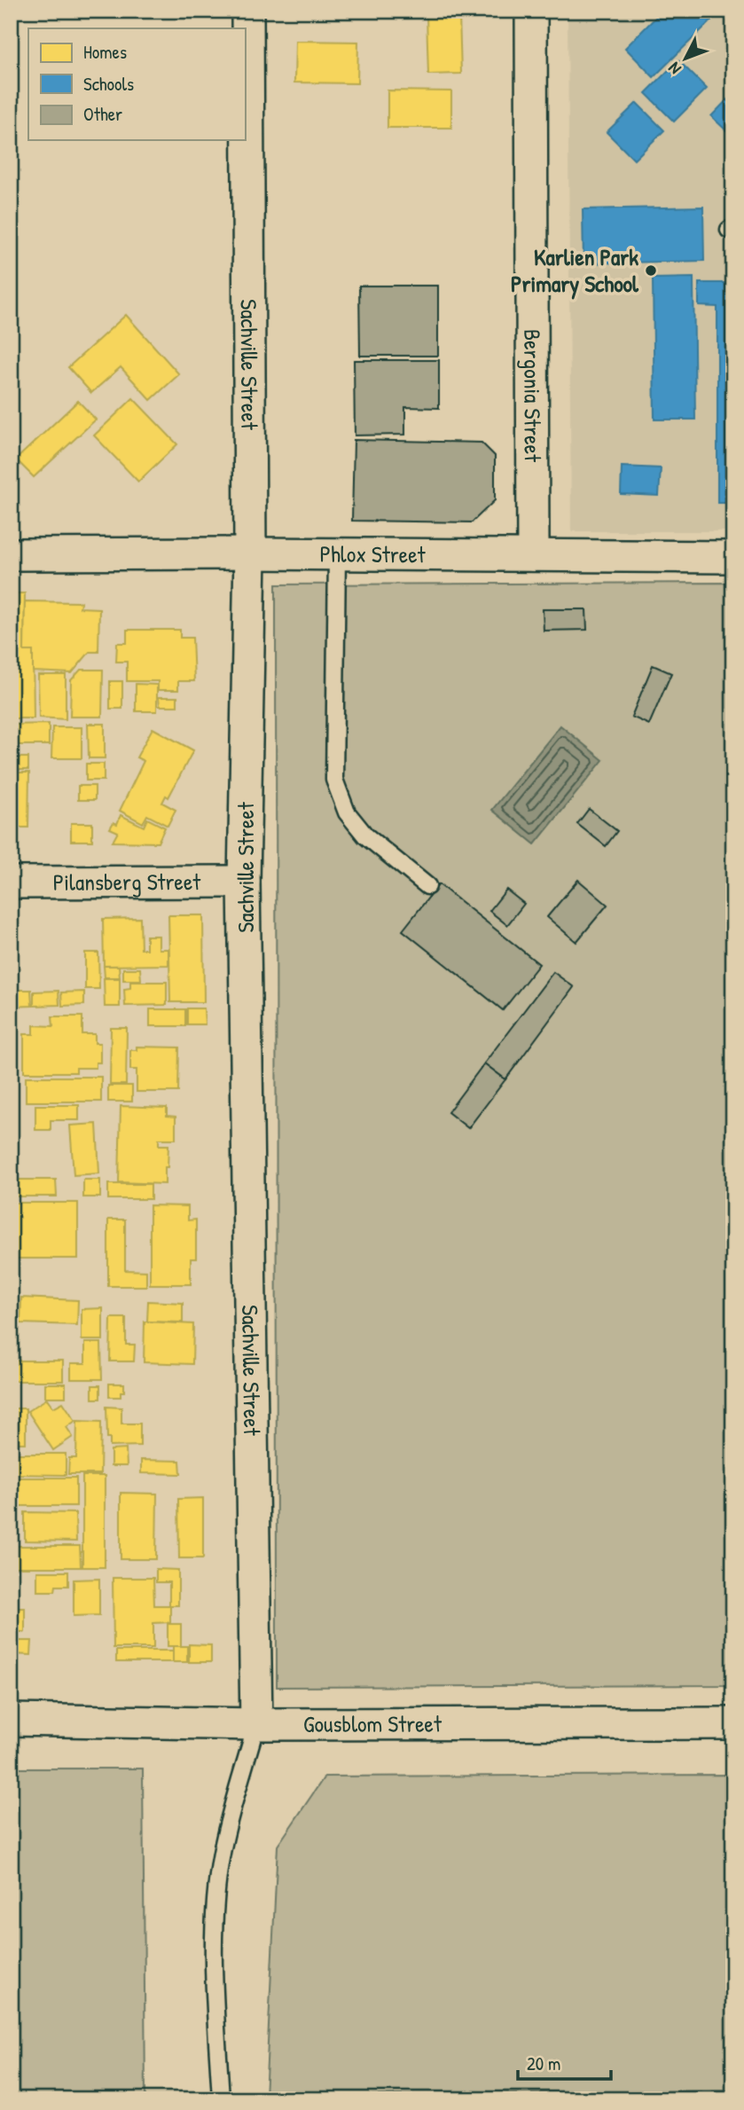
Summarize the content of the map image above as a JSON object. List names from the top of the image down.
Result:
{
  "streets": {
    "street": [
      "Sachville Street",
      "Bergonia Street",
      "Phlox Street",
      "Pilansberg Street",
      "Gousblom Street"
    ]
  },
  "crossings": [
    ["Sachville Street", "Phlox Street"],
    ["Sachville Street", "Pilansberg Street"],
    ["Sachville Street", "Gousblom Street"],
    ["Bergonia Street", "Phlox Street"]
  ],
  "places": ["Karlien Park Primary School"],
  "legend": ["Homes", "Schools", "Other"],
  "scale_bar": "20 m",
  "north": "bottom left"
}
